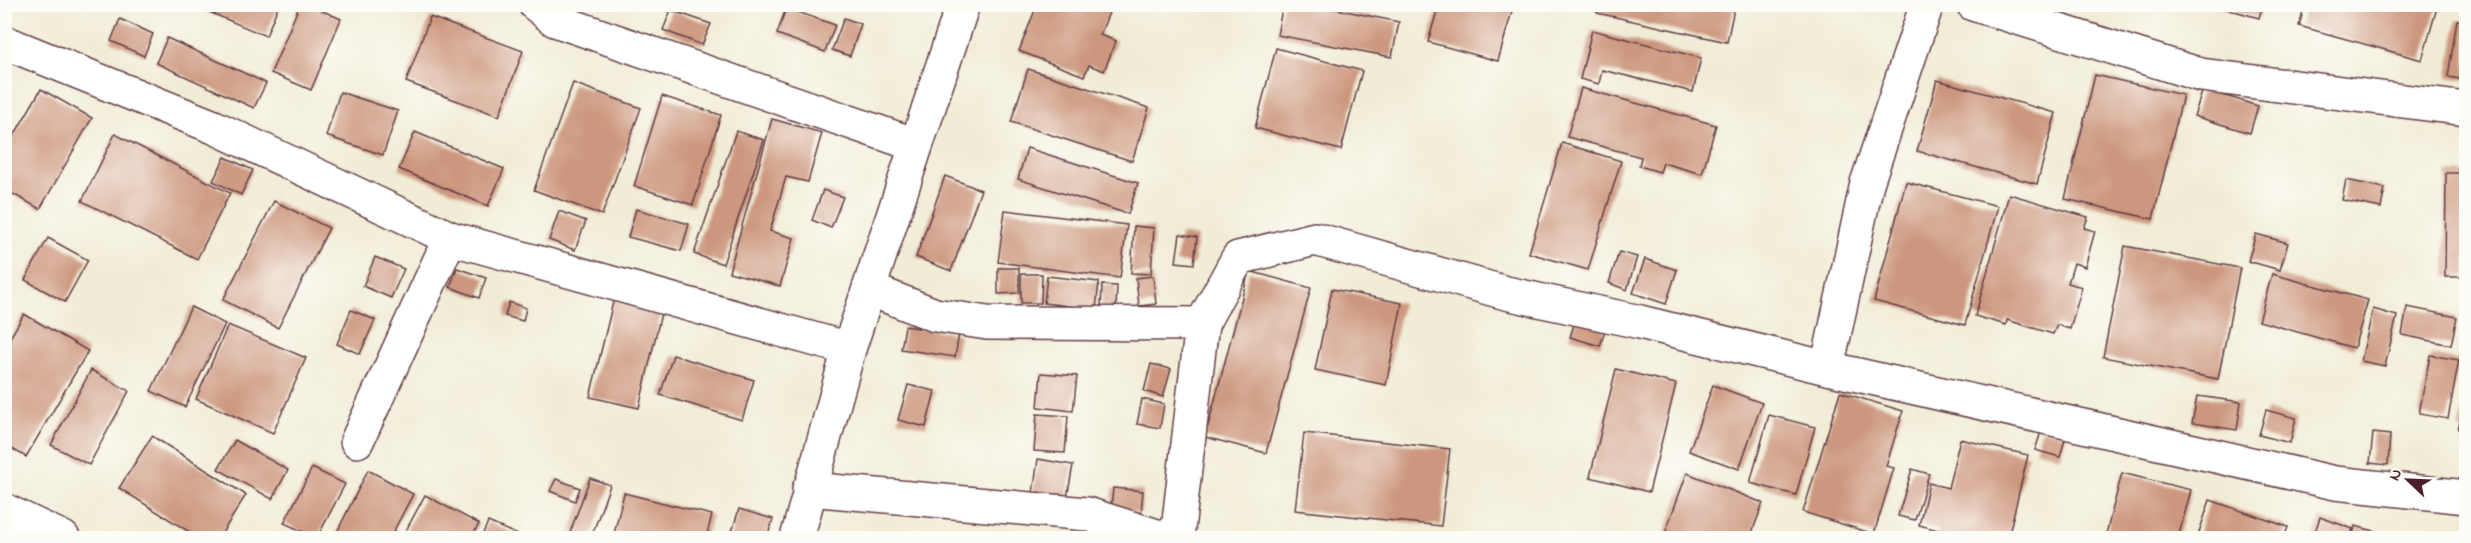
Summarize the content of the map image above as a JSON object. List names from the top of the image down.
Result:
{
  "north": "top left"
}
